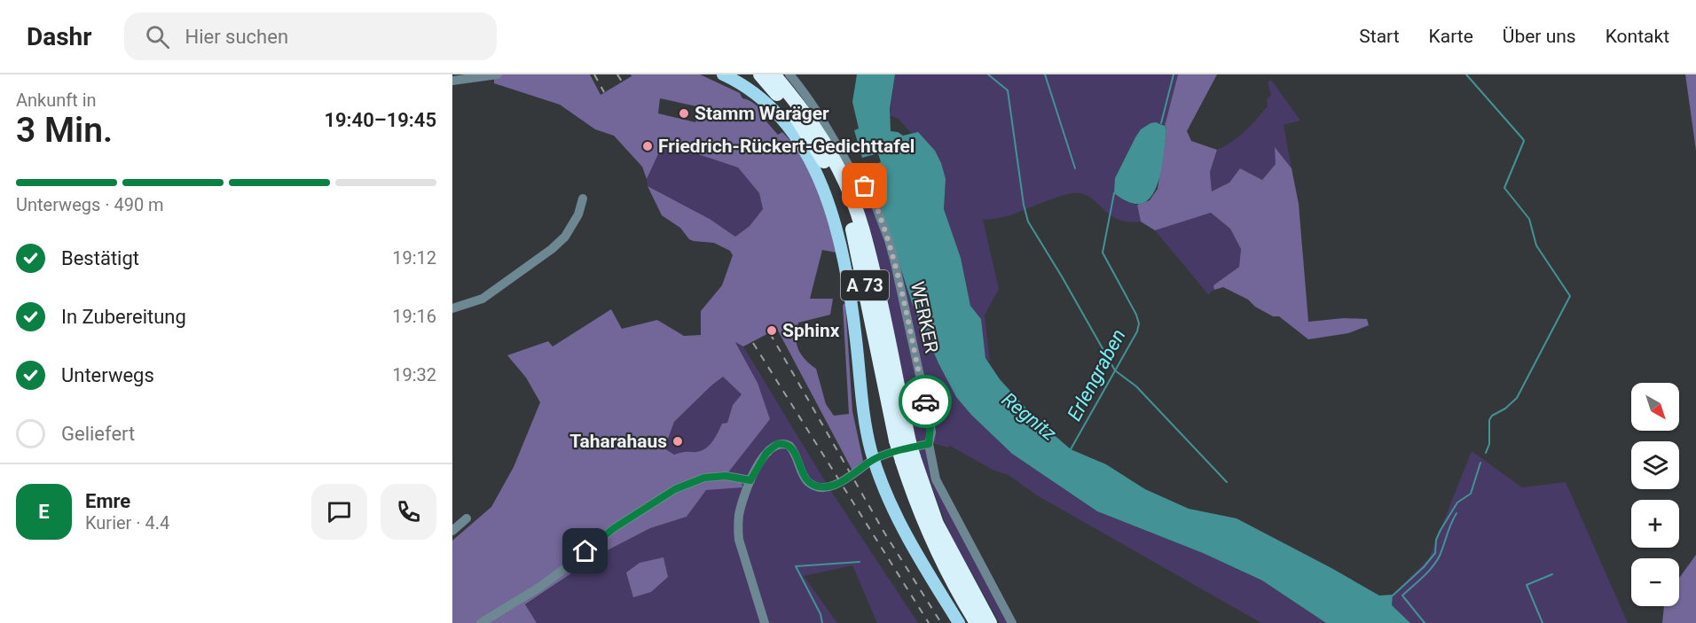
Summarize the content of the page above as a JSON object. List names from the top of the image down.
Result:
{
  "streets": {
    "highway": ["A 73"],
    "street": ["WERKER"]
  },
  "water": ["Erlengraben", "Regnitz"],
  "places": [
    "Stamm Waräger",
    "Friedrich-Rückert-Gedichttafel",
    "Sphinx",
    "Taharahaus"
  ],
  "north": "bottom right",
  "page": {
    "header": "Dashr",
    "search": "Hier suchen",
    "nav": [
      "Start",
      "Karte",
      "Über uns",
      "Kontakt"
    ],
    "heading": ["3 Min.", "Ankunft in", "19:40–19:45"],
    "panel": ["Emre", "Kurier · 4.4"],
    "bar": "Unterwegs · 490 m",
    "list": [
      ["Bestätigt", "19:12"],
      ["In Zubereitung", "19:16"],
      ["Unterwegs", "19:32"],
      "Geliefert"
    ],
    "map_buttons": ["+", "−"],
    "round": "E"
  }
}
